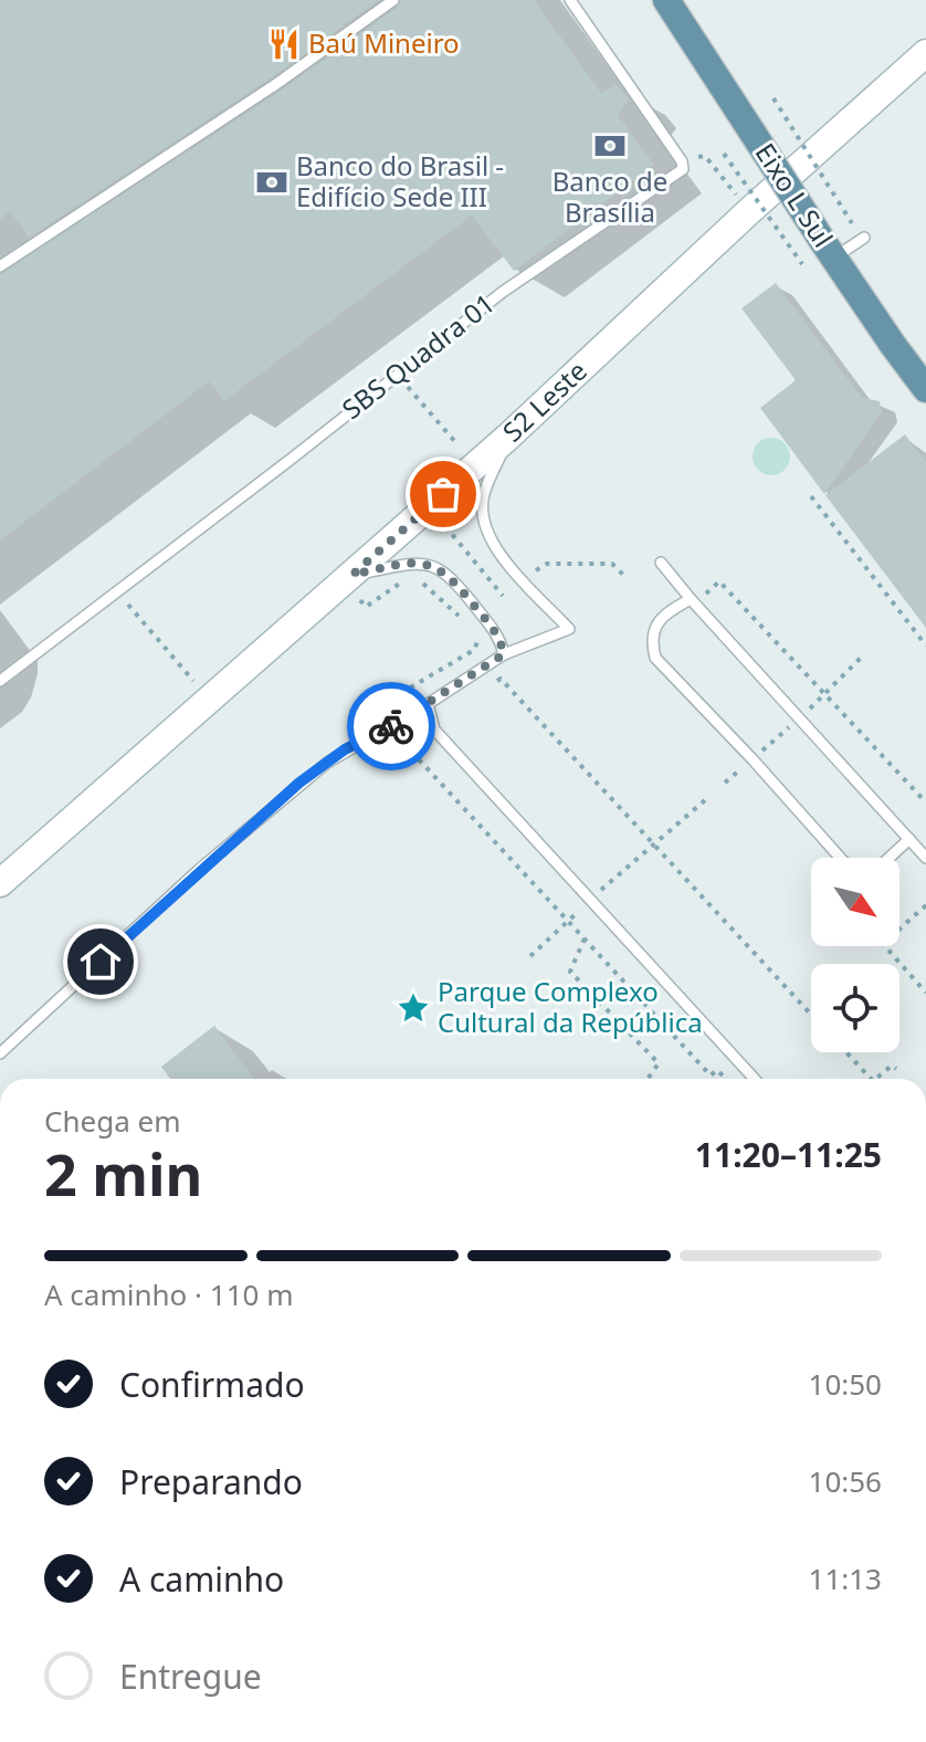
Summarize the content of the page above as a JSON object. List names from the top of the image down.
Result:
{
  "streets": {
    "main road": ["Eixo L Sul", "S2 Leste"],
    "lane": ["SBS Quadra 01"]
  },
  "places": {
    "restaurant": ["Baú Mineiro"],
    "bank": ["Banco de Brasília", "Banco do Brasil - Edifício Sede III"],
    "place": ["Parque Complexo Cultural da República"]
  },
  "north": "bottom right",
  "page": {
    "heading": ["2 min", "Chega em", "11:20–11:25"],
    "bar": "A caminho · 110 m",
    "list": [
      ["Confirmado", "10:50"],
      ["Preparando", "10:56"],
      ["A caminho", "11:13"],
      "Entregue"
    ]
  }
}
